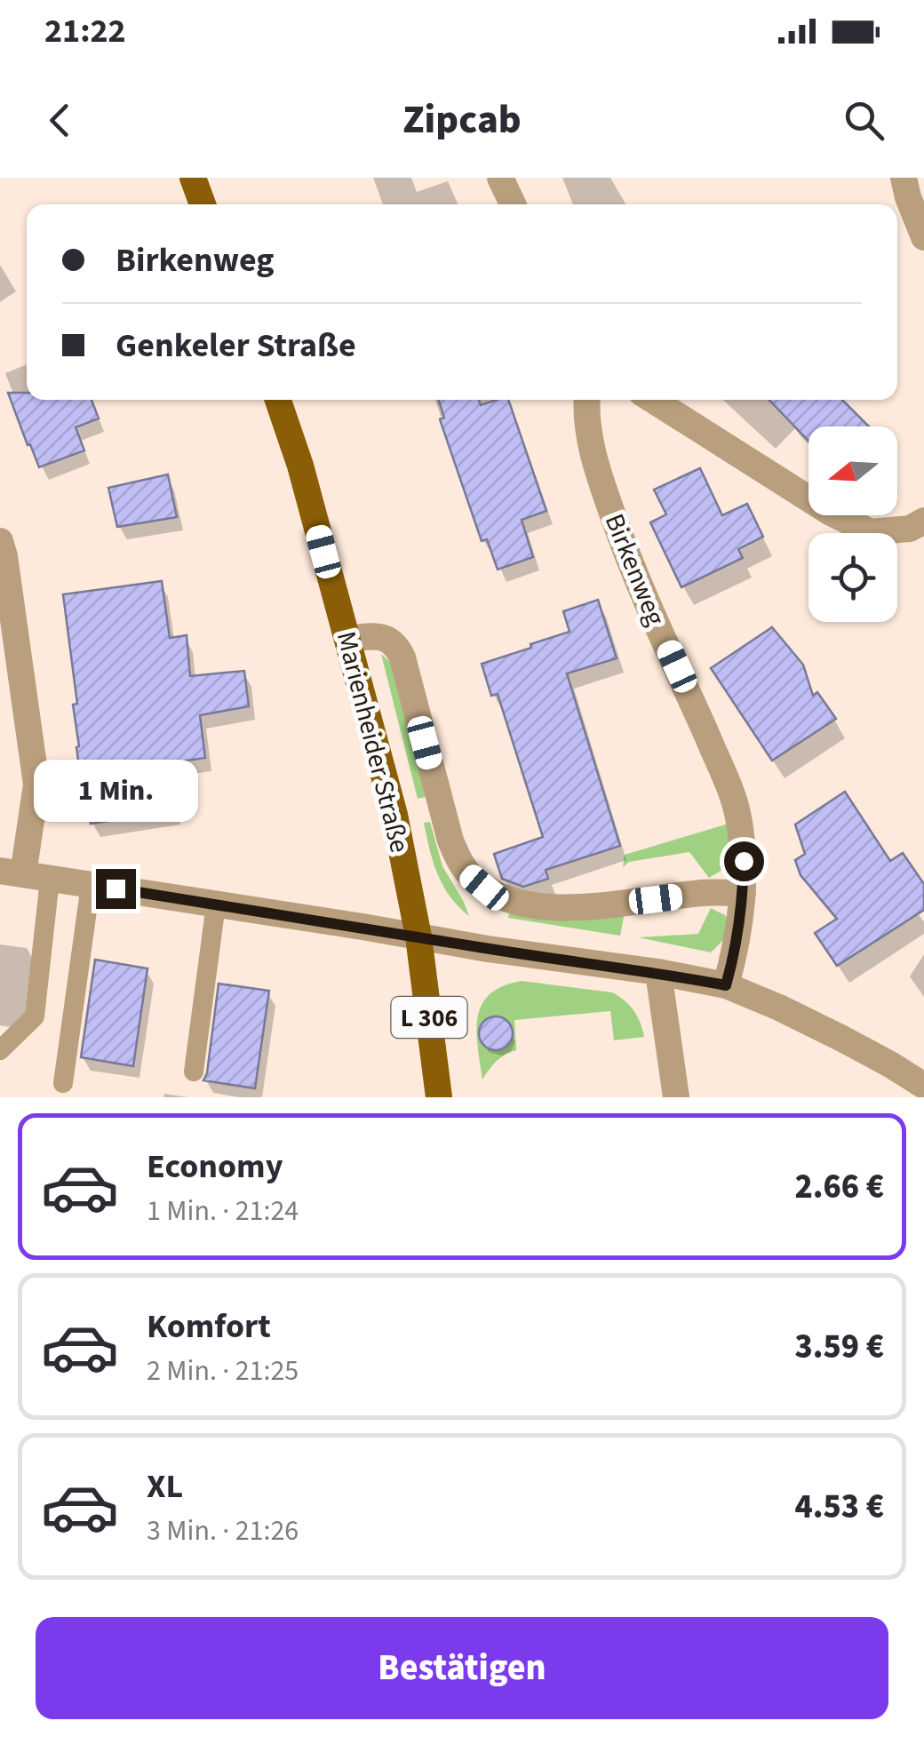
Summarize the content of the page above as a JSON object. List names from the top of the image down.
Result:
{
  "streets": {
    "main road": ["Marienheider Straße", "L 306"],
    "street": ["Birkenweg"]
  },
  "north": "left",
  "page": {
    "status": "21:22",
    "header": "Zipcab",
    "banner": ["Birkenweg", "Genkeler Straße"],
    "bubble": "1 Min.",
    "list": [
      {
        "name": "Economy",
        "note": "1 Min. · 21:24",
        "value": "2.66 €"
      },
      {
        "name": "Komfort",
        "note": "2 Min. · 21:25",
        "value": "3.59 €"
      },
      {
        "name": "XL",
        "note": "3 Min. · 21:26",
        "value": "4.53 €"
      }
    ],
    "buttons": "Bestätigen"
  }
}
